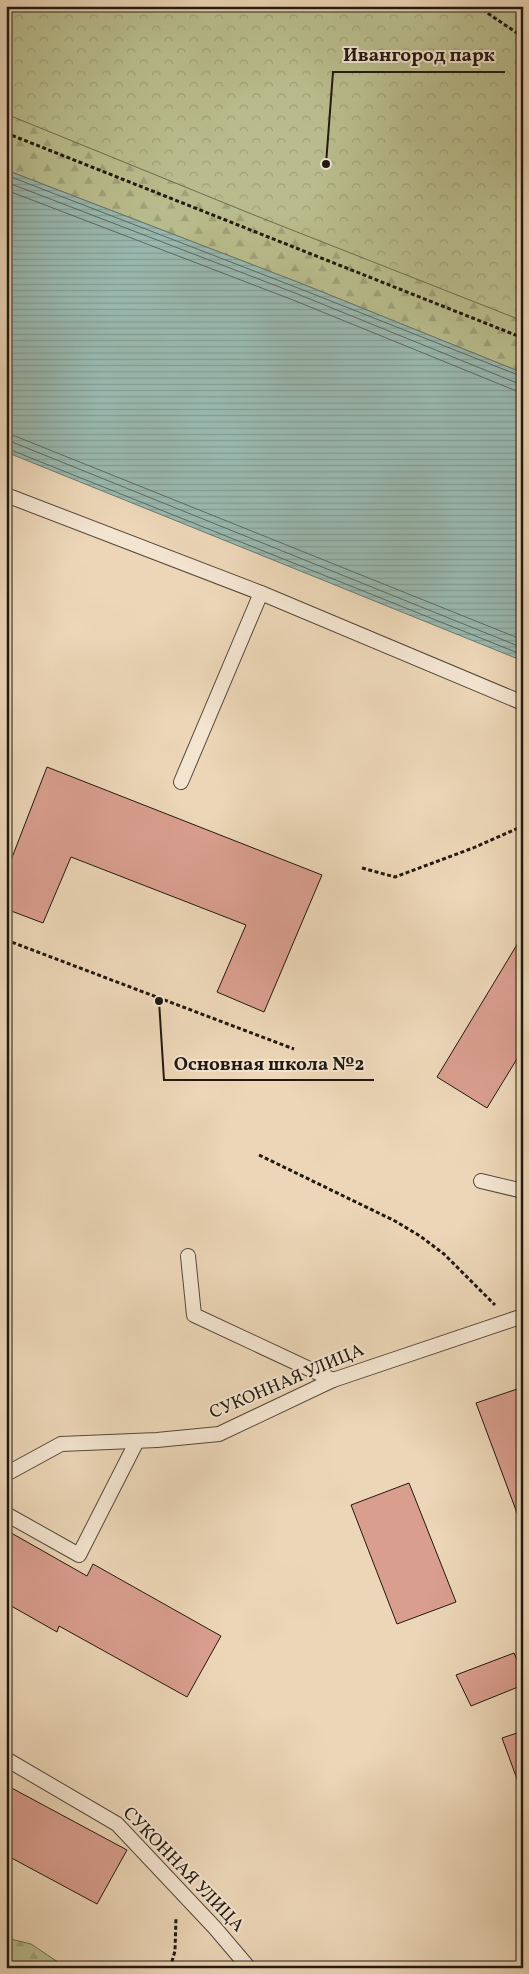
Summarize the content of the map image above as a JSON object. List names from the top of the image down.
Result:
{
  "streets": {
    "lane": ["СУКОННАЯ УЛИЦА"]
  },
  "places": ["Ивангород парк", "Основная школа №2"]
}
